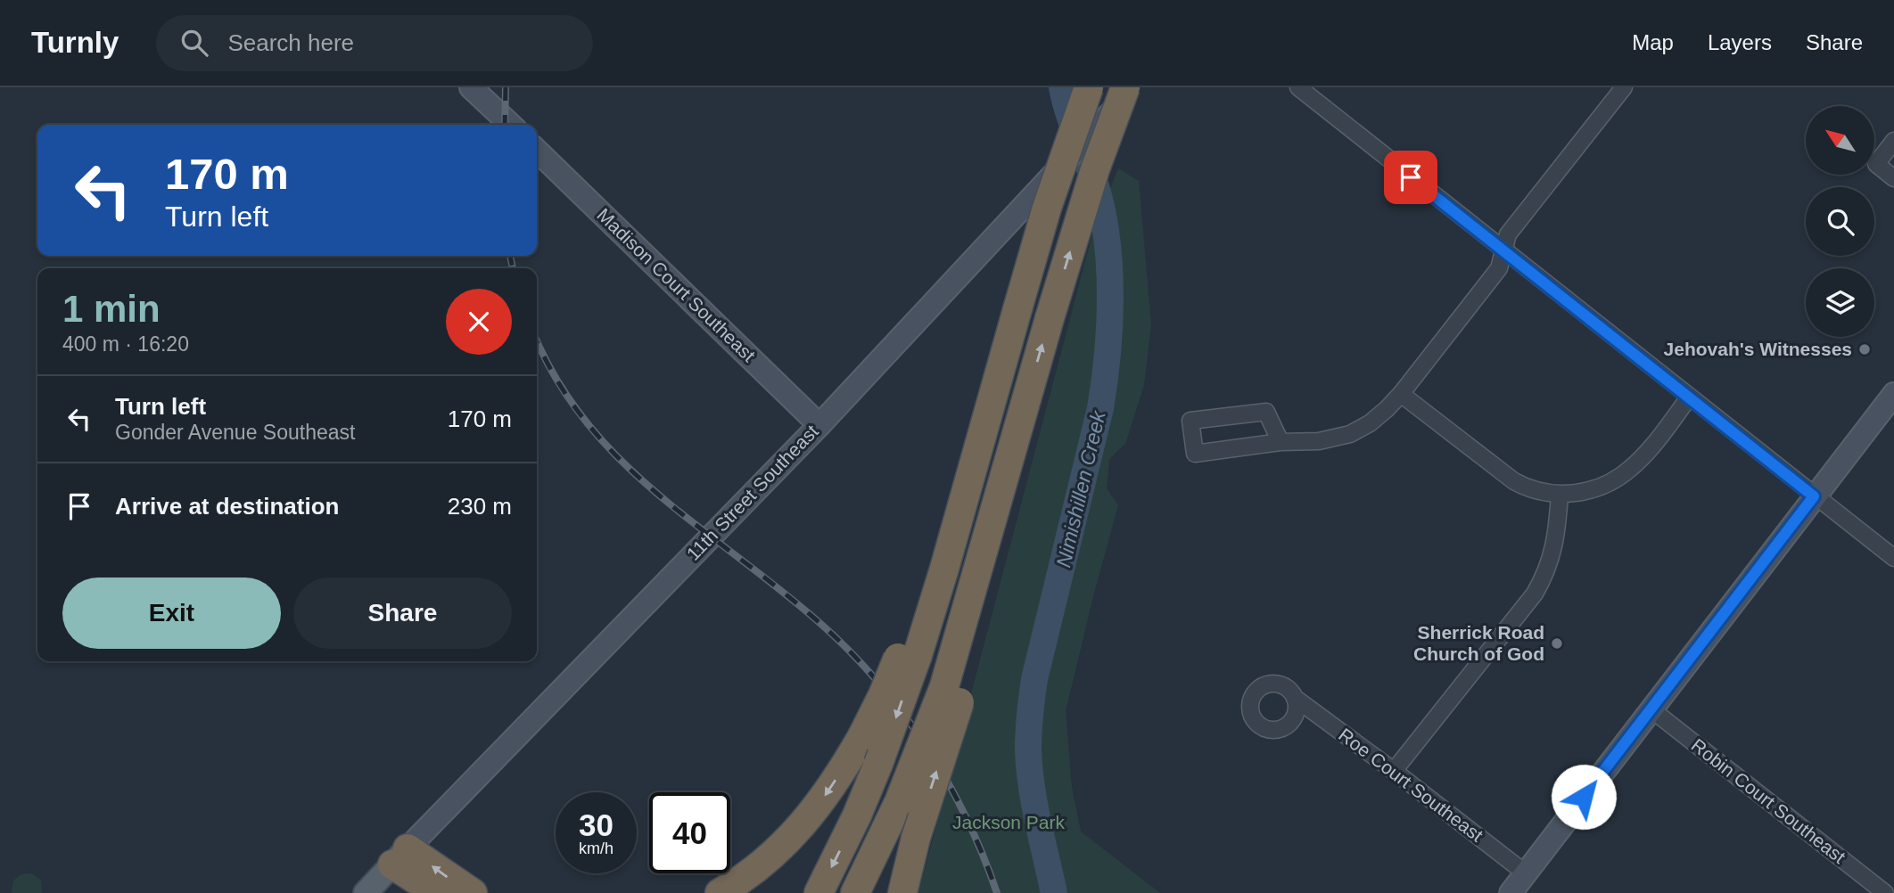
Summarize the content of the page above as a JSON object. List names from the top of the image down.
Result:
{
  "streets": {
    "main road": ["11th Street Southeast"],
    "street": ["Madison Court Southeast", "Roe Court Southeast", "Robin Court Southeast"]
  },
  "crossings": [
    ["Madison Court Southeast", "11th Street Southeast"]
  ],
  "water": ["Nimishillen Creek"],
  "parks": ["Jackson Park"],
  "places": ["Jehovah's Witnesses", "Sherrick Road Church of God"],
  "north": "top left",
  "page": {
    "header": "Turnly",
    "search": "Search here",
    "nav": ["Map", "Layers", "Share"],
    "turn": ["170 m", "Turn left"],
    "heading": ["1 min", "400 m · 16:20"],
    "list": [
      {
        "name": "Turn left",
        "note": "Gonder Avenue Southeast",
        "value": "170 m"
      },
      {
        "name": "Arrive at destination",
        "value": "230 m"
      }
    ],
    "buttons": ["Exit", "Share"],
    "speed": "30 km/h",
    "limit": "40"
  }
}
